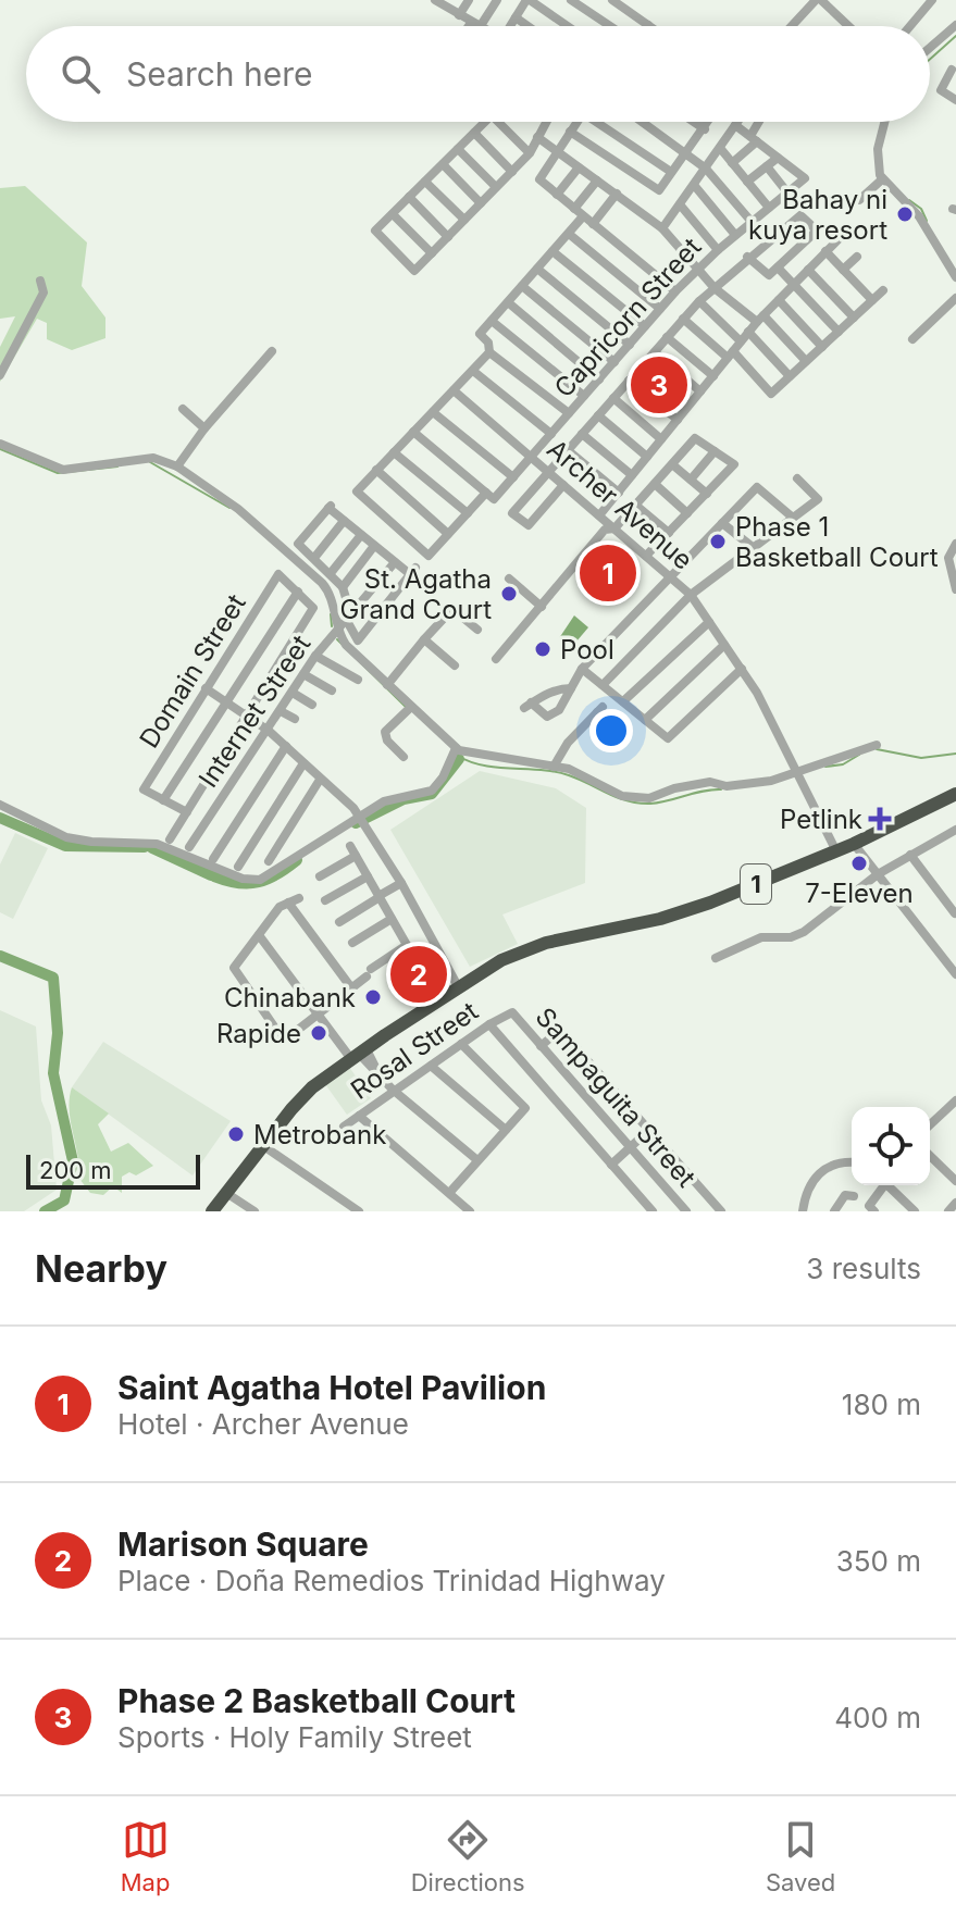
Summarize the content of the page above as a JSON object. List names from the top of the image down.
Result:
{
  "streets": {
    "highway": ["1"],
    "street": [
      "Capricorn Street",
      "Archer Avenue",
      "Domain Street",
      "Internet Street",
      "Rosal Street",
      "Sampaguita Street"
    ]
  },
  "crossings": [
    ["Capricorn Street", "Archer Avenue"],
    ["Archer Avenue", "1"],
    ["Rosal Street", "Sampaguita Street"]
  ],
  "places": {
    "other": [
      "Bahay ni kuya resort",
      "Phase 1 Basketball Court",
      "St. Agatha Grand Court",
      "Pool",
      "7-Eleven",
      "Chinabank",
      "Rapide",
      "Metrobank"
    ],
    "health": ["Petlink"]
  },
  "scale_bar": "200 m",
  "page": {
    "search": "Search here",
    "pins": ["3", "1", "2"],
    "scale": "200 m",
    "heading": ["Nearby", "3 results"],
    "list": [
      {
        "mark": "1",
        "name": "Saint Agatha Hotel Pavilion",
        "note": "Hotel · Archer Avenue",
        "value": "180 m"
      },
      {
        "mark": "2",
        "name": "Marison Square",
        "note": "Place · Doña Remedios Trinidad Highway",
        "value": "350 m"
      },
      {
        "mark": "3",
        "name": "Phase 2 Basketball Court",
        "note": "Sports · Holy Family Street",
        "value": "400 m"
      }
    ],
    "nav": ["Map", "Directions", "Saved"]
  }
}
